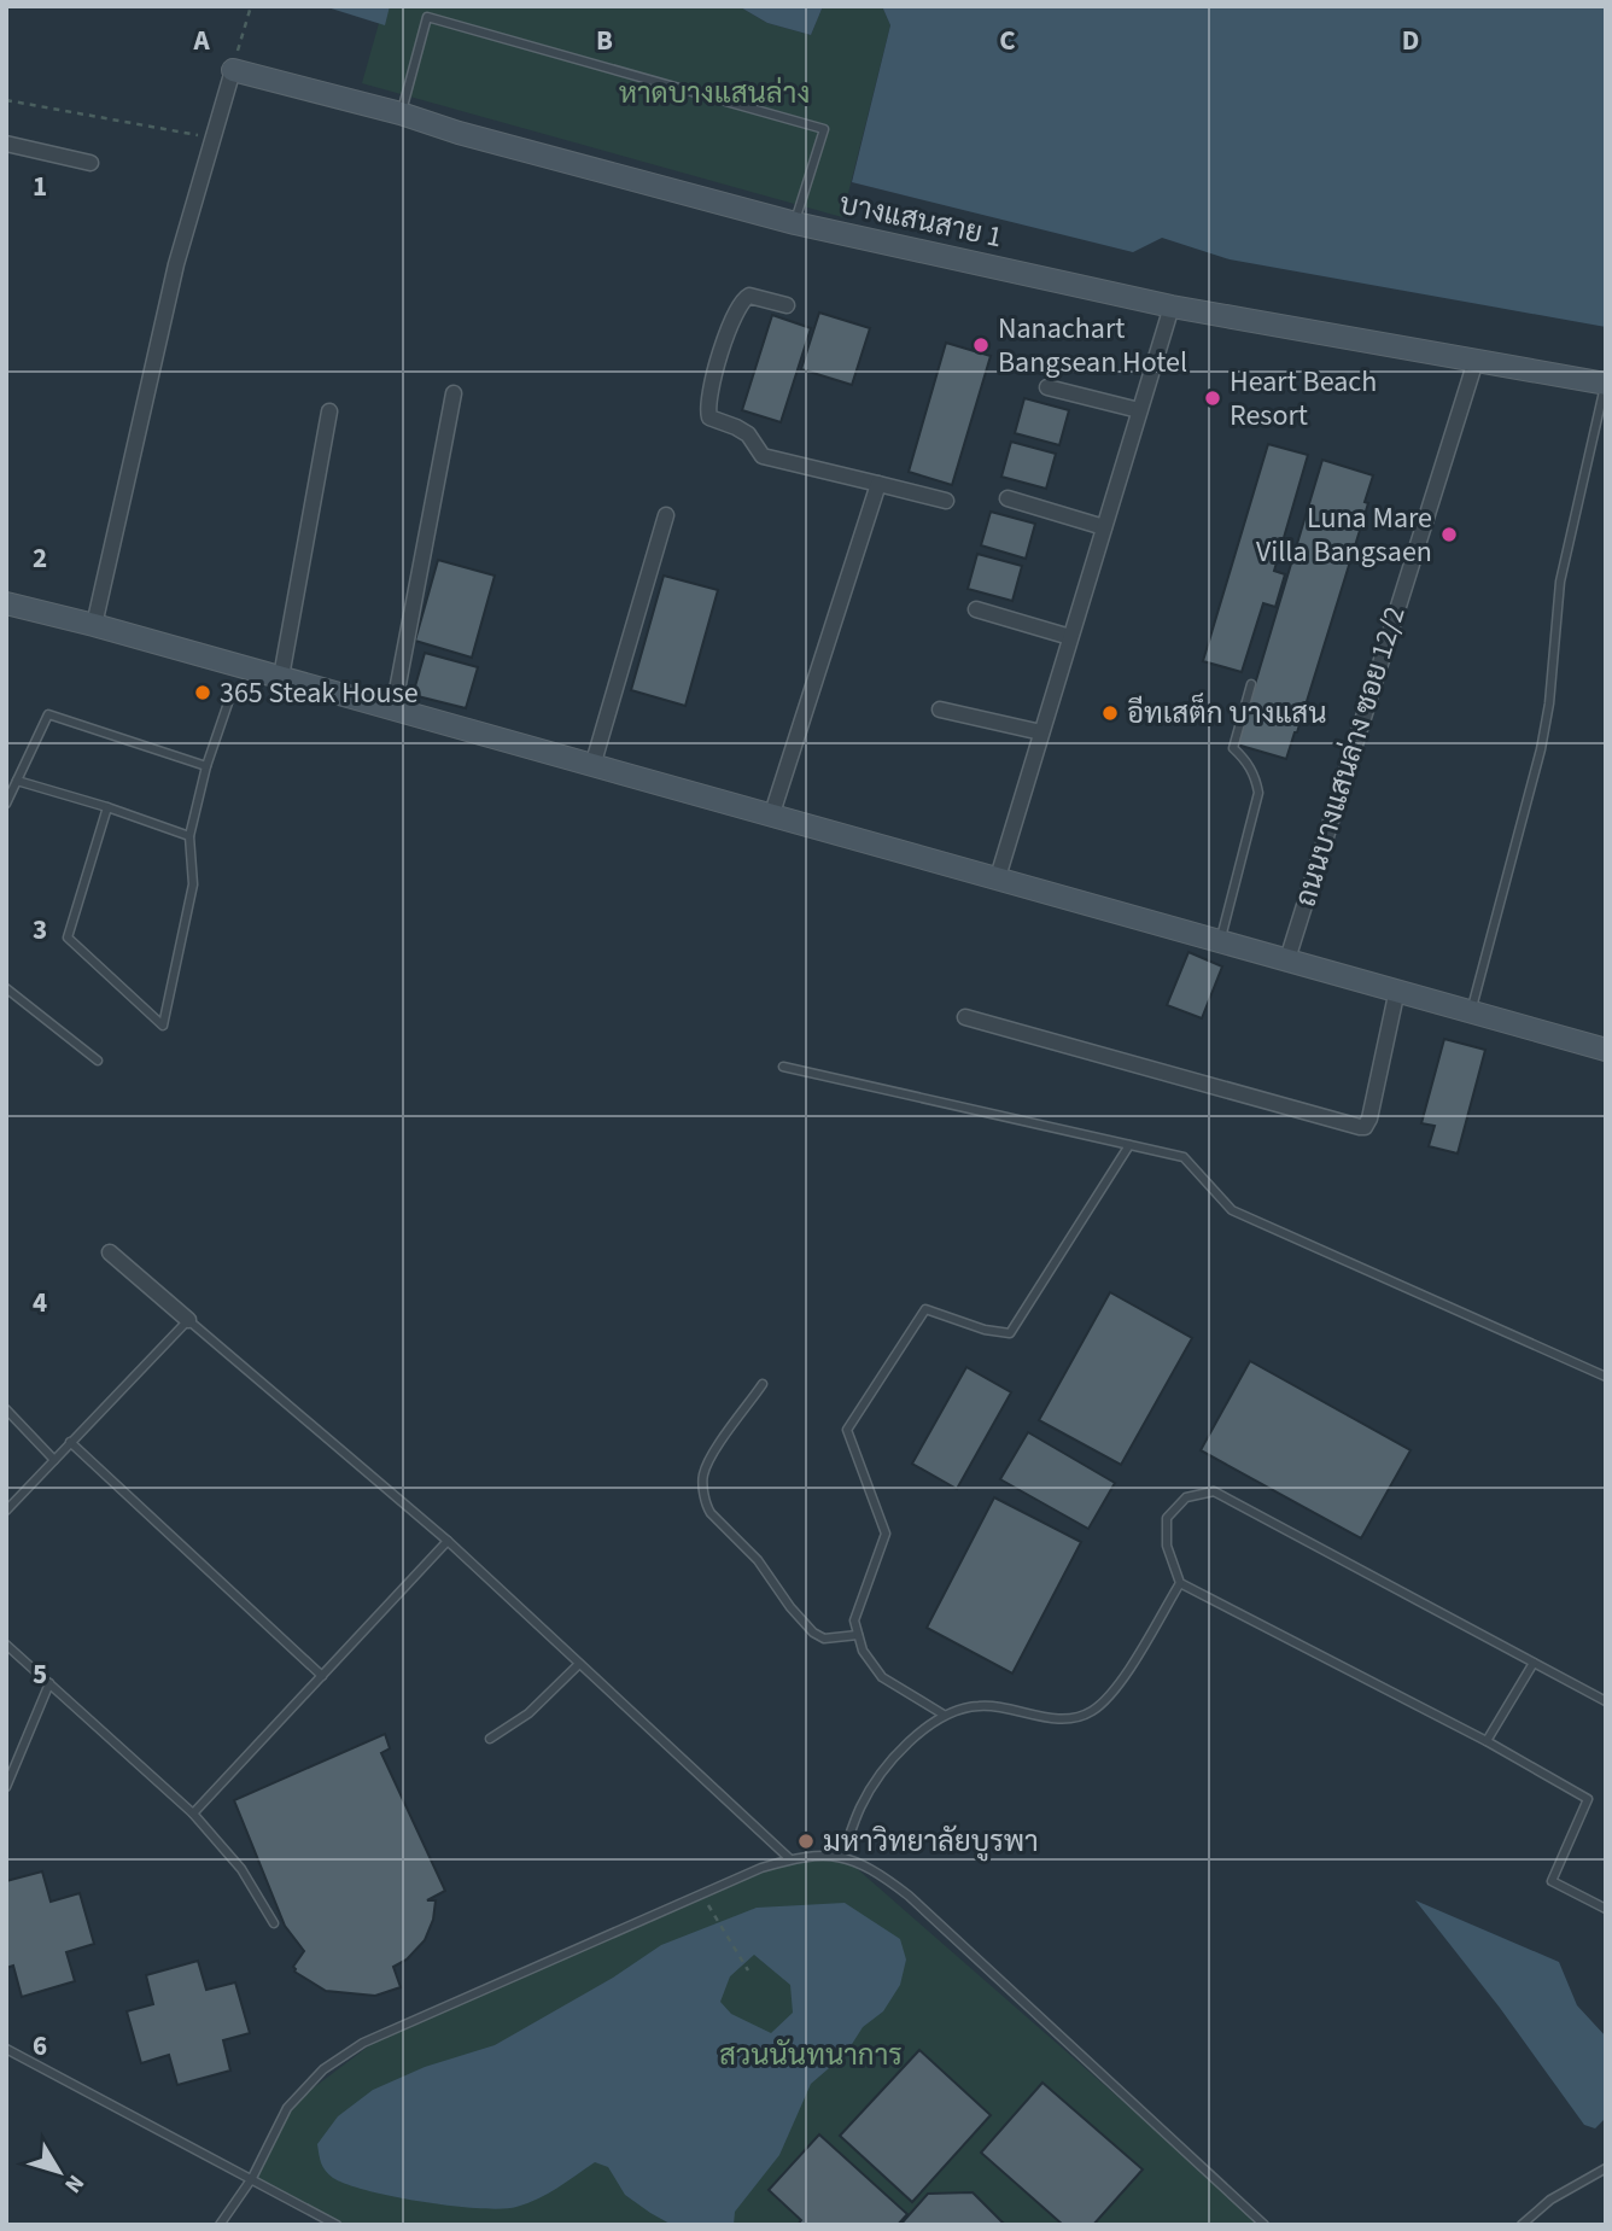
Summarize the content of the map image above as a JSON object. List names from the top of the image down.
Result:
{
  "streets": {
    "street": ["บางแสนสาย 1", "ถนนบางแสนล่าง ซอย 12/2"]
  },
  "crossings": [
    ["บางแสนสาย 1", "ถนนบางแสนล่าง ซอย 12/2"]
  ],
  "parks": ["หาดบางแสนล่าง", "สวนนันทนาการ"],
  "places": [
    "Nanachart Bangsean Hotel",
    "Heart Beach Resort",
    "Luna Mare Villa Bangsaen",
    "365 Steak House",
    "อีทเสต็ก บางแสน",
    "มหาวิทยาลัยบูรพา"
  ],
  "north": "bottom right",
  "grid": {
    "columns": [
      "A",
      "B",
      "C",
      "D"
    ],
    "rows": [
      "1",
      "2",
      "3",
      "4",
      "5",
      "6"
    ]
  }
}
